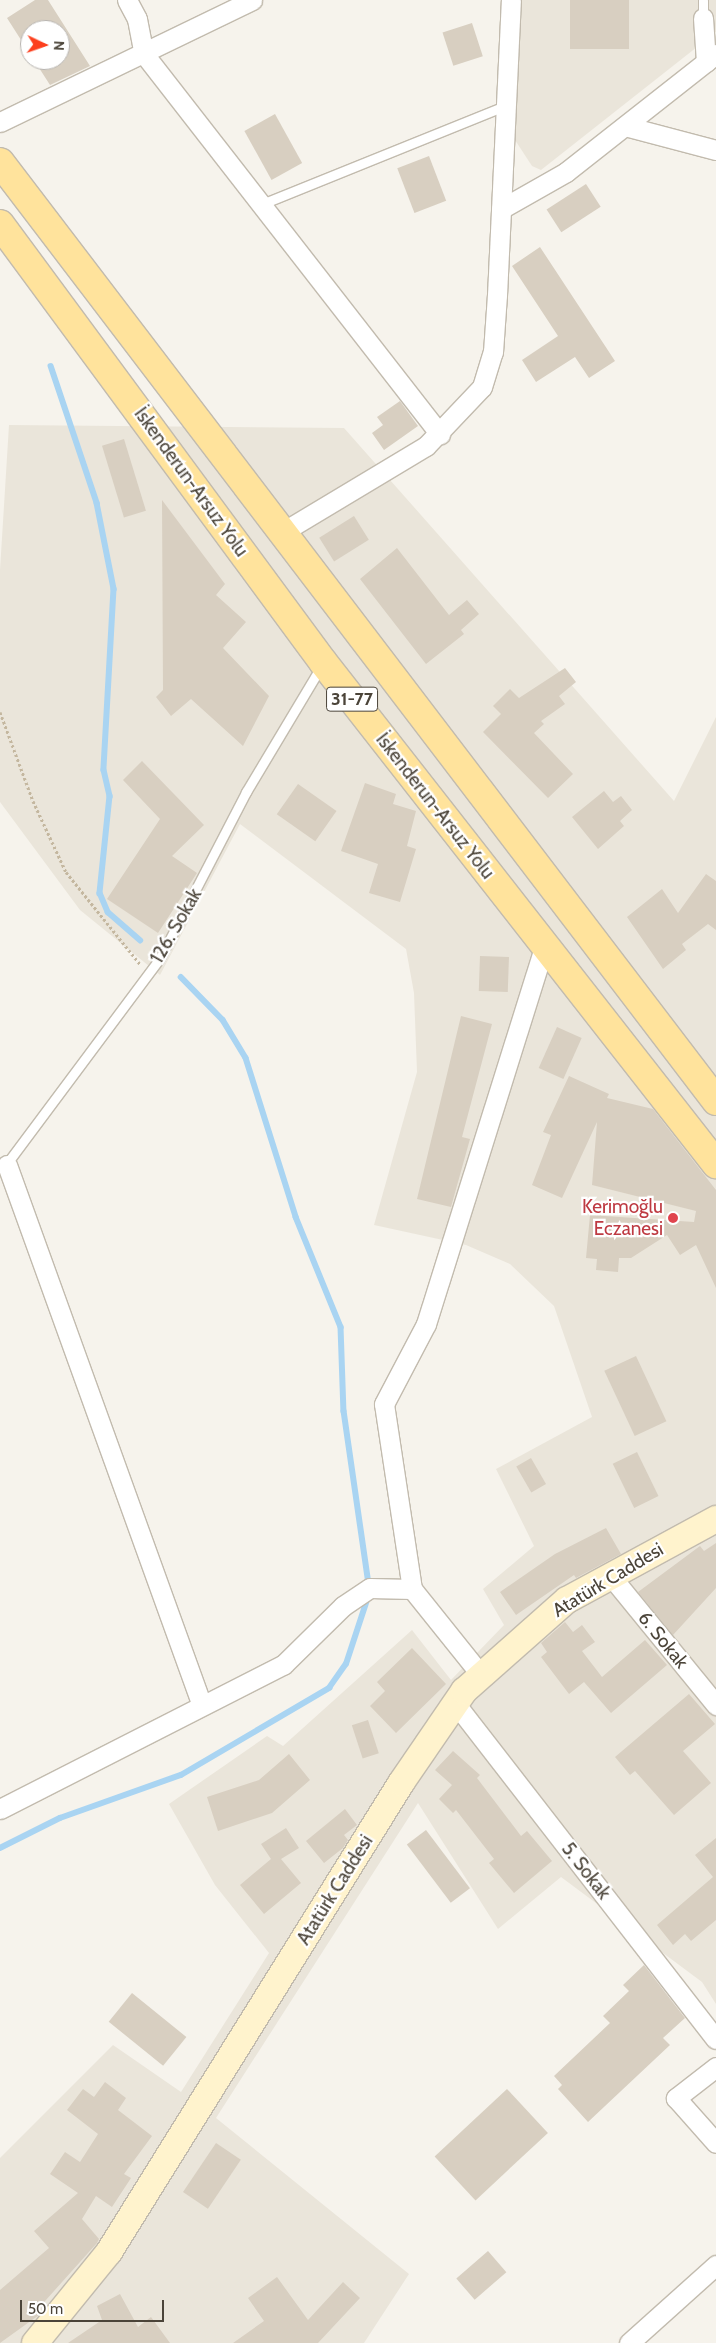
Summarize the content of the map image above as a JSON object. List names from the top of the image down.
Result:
{
  "streets": {
    "main road": ["İskenderun-Arsuz Yolu", "31-77"],
    "street": ["Atatürk Caddesi", "6. Sokak", "5. Sokak"],
    "lane": ["126. Sokak"]
  },
  "crossings": [
    ["İskenderun-Arsuz Yolu", "126. Sokak"],
    ["Atatürk Caddesi", "6. Sokak"],
    ["Atatürk Caddesi", "5. Sokak"]
  ],
  "places": ["Kerimoğlu Eczanesi"],
  "scale_bar": "50 m",
  "north": "right"
}
